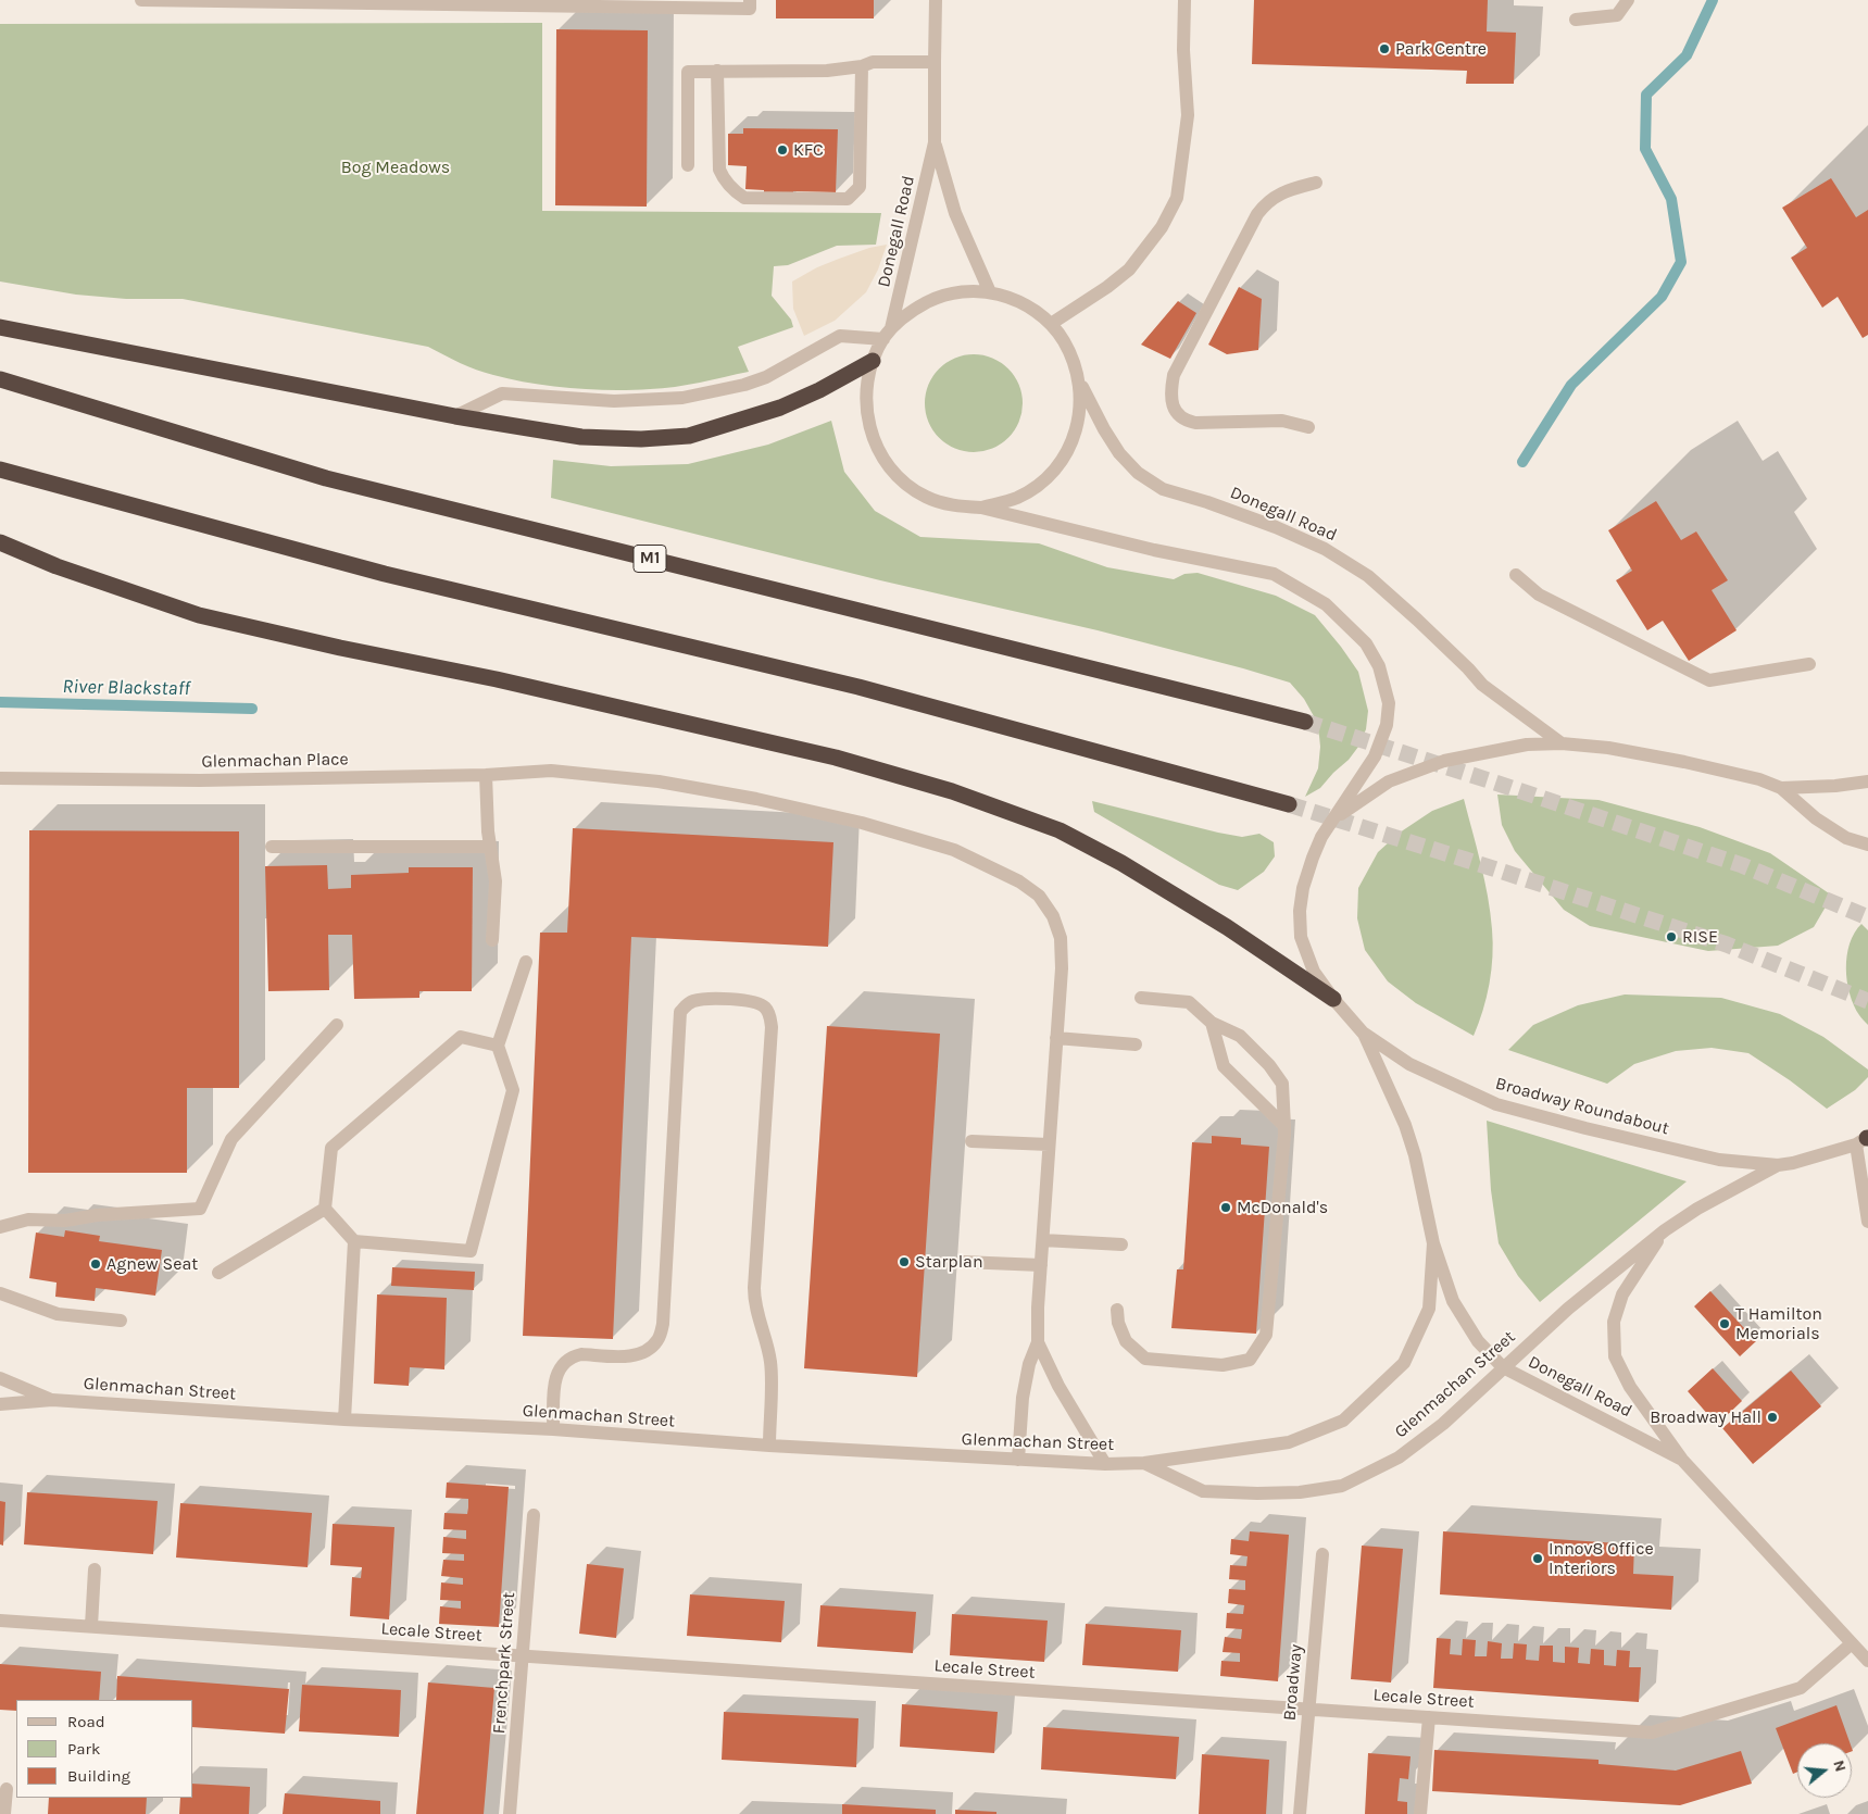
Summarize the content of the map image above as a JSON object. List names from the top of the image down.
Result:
{
  "streets": {
    "highway": ["M1"],
    "street": [
      "Donegall Road",
      "Glenmachan Place",
      "Broadway Roundabout",
      "Glenmachan Street",
      "Lecale Street",
      "Frenchpark Street",
      "Broadway"
    ]
  },
  "crossings": [
    ["Donegall Road", "Broadway Roundabout"],
    ["Donegall Road", "Glenmachan Street"],
    ["Donegall Road", "Lecale Street"],
    ["Broadway Roundabout", "Glenmachan Street"],
    ["Lecale Street", "Frenchpark Street"],
    ["Lecale Street", "Broadway"]
  ],
  "water": ["River Blackstaff"],
  "parks": ["Bog Meadows"],
  "places": [
    "Park Centre",
    "KFC",
    "RISE",
    "McDonald's",
    "Starplan",
    "Agnew Seat",
    "T Hamilton Memorials",
    "Broadway Hall",
    "Innov8 Office Interiors"
  ],
  "legend": ["Road", "Park", "Building"],
  "north": "right"
}
